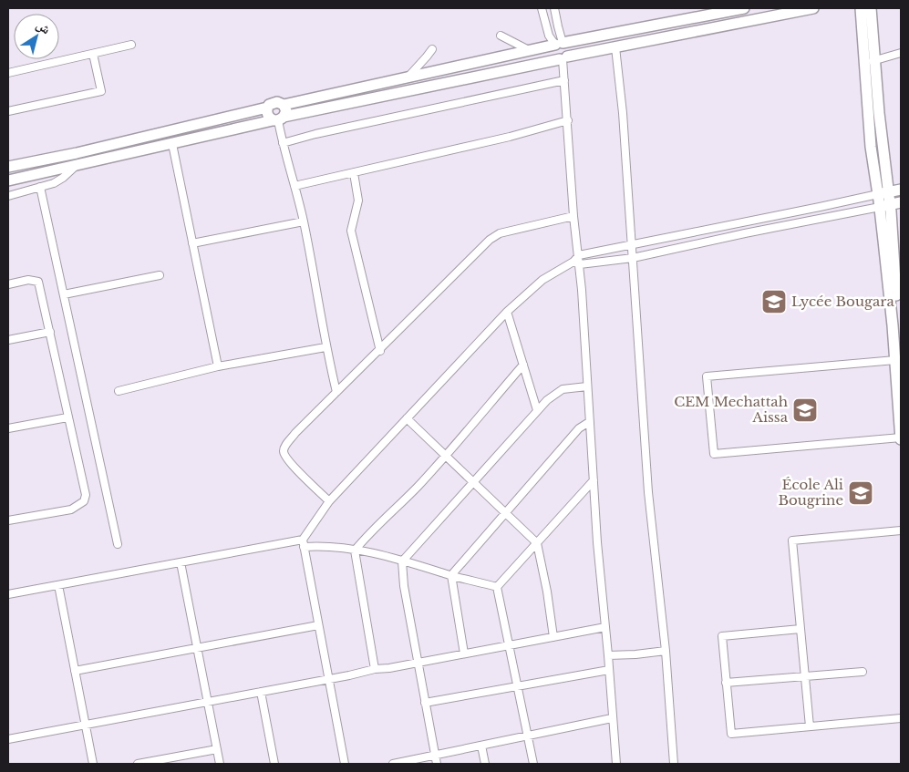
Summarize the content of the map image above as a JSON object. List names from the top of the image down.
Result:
{
  "places": {
    "school or university": ["Lycée Bougara", "CEM Mechattah Aissa", "École Ali Bougrine"]
  },
  "north": "top right"
}
